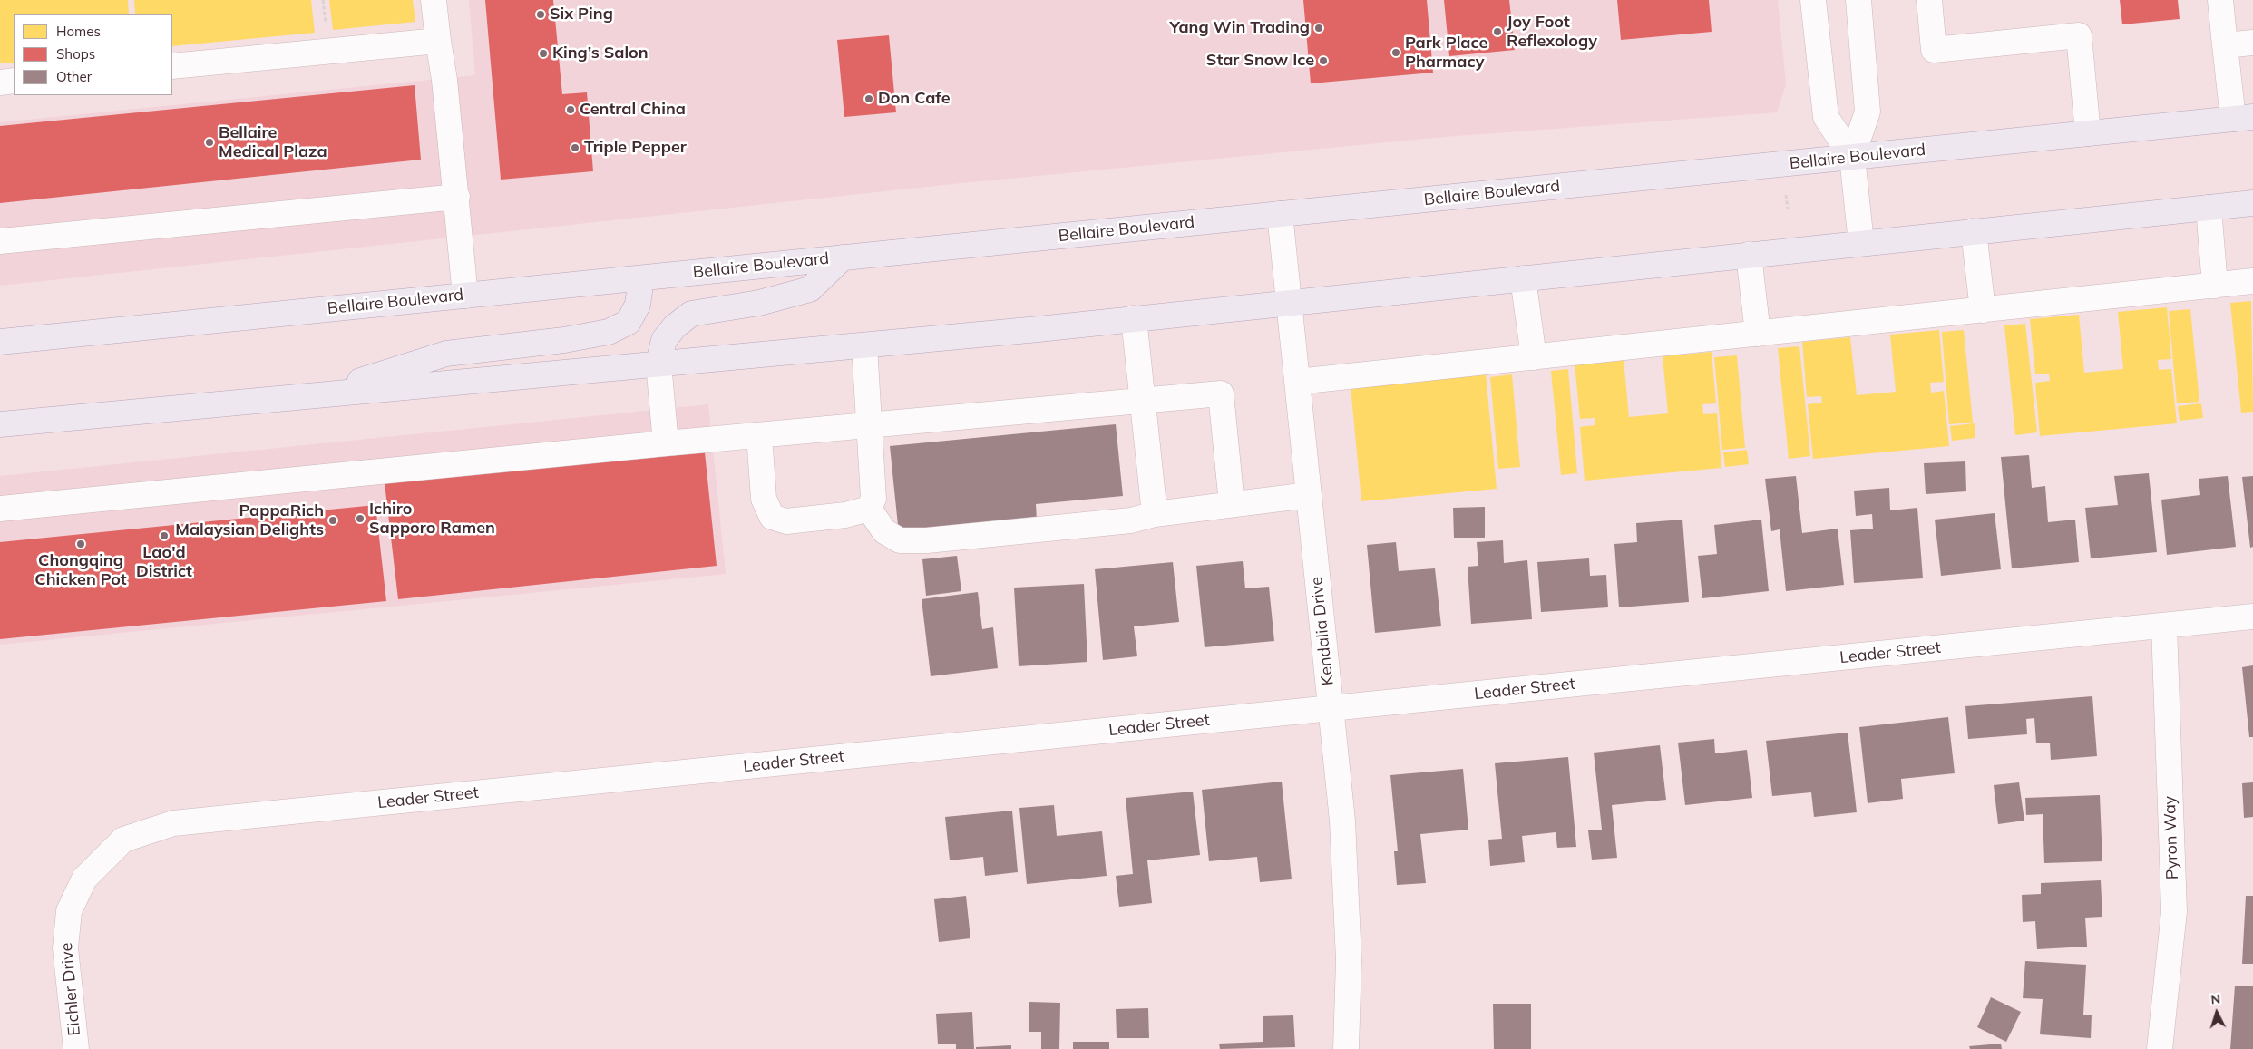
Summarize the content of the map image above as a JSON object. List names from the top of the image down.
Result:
{
  "streets": {
    "main road": ["Bellaire Boulevard"],
    "street": [
      "Kendalia Drive",
      "Leader Street",
      "Pyron Way",
      "Eichler Drive"
    ]
  },
  "crossings": [
    ["Bellaire Boulevard", "Kendalia Drive"],
    ["Kendalia Drive", "Leader Street"],
    ["Leader Street", "Pyron Way"],
    ["Leader Street", "Eichler Drive"]
  ],
  "places": [
    "Six Ping",
    "Yang Win Trading",
    "Joy Foot Reflexology",
    "Park Place Pharmacy",
    "King’s Salon",
    "Star Snow Ice",
    "Don Cafe",
    "Central China",
    "Bellaire Medical Plaza",
    "Triple Pepper",
    "Ichiro Sapporo Ramen",
    "PappaRich Malaysian Delights",
    "Lao'd District",
    "Chongqing Chicken Pot"
  ],
  "legend": ["Homes", "Shops", "Other"],
  "north": "top"
}
